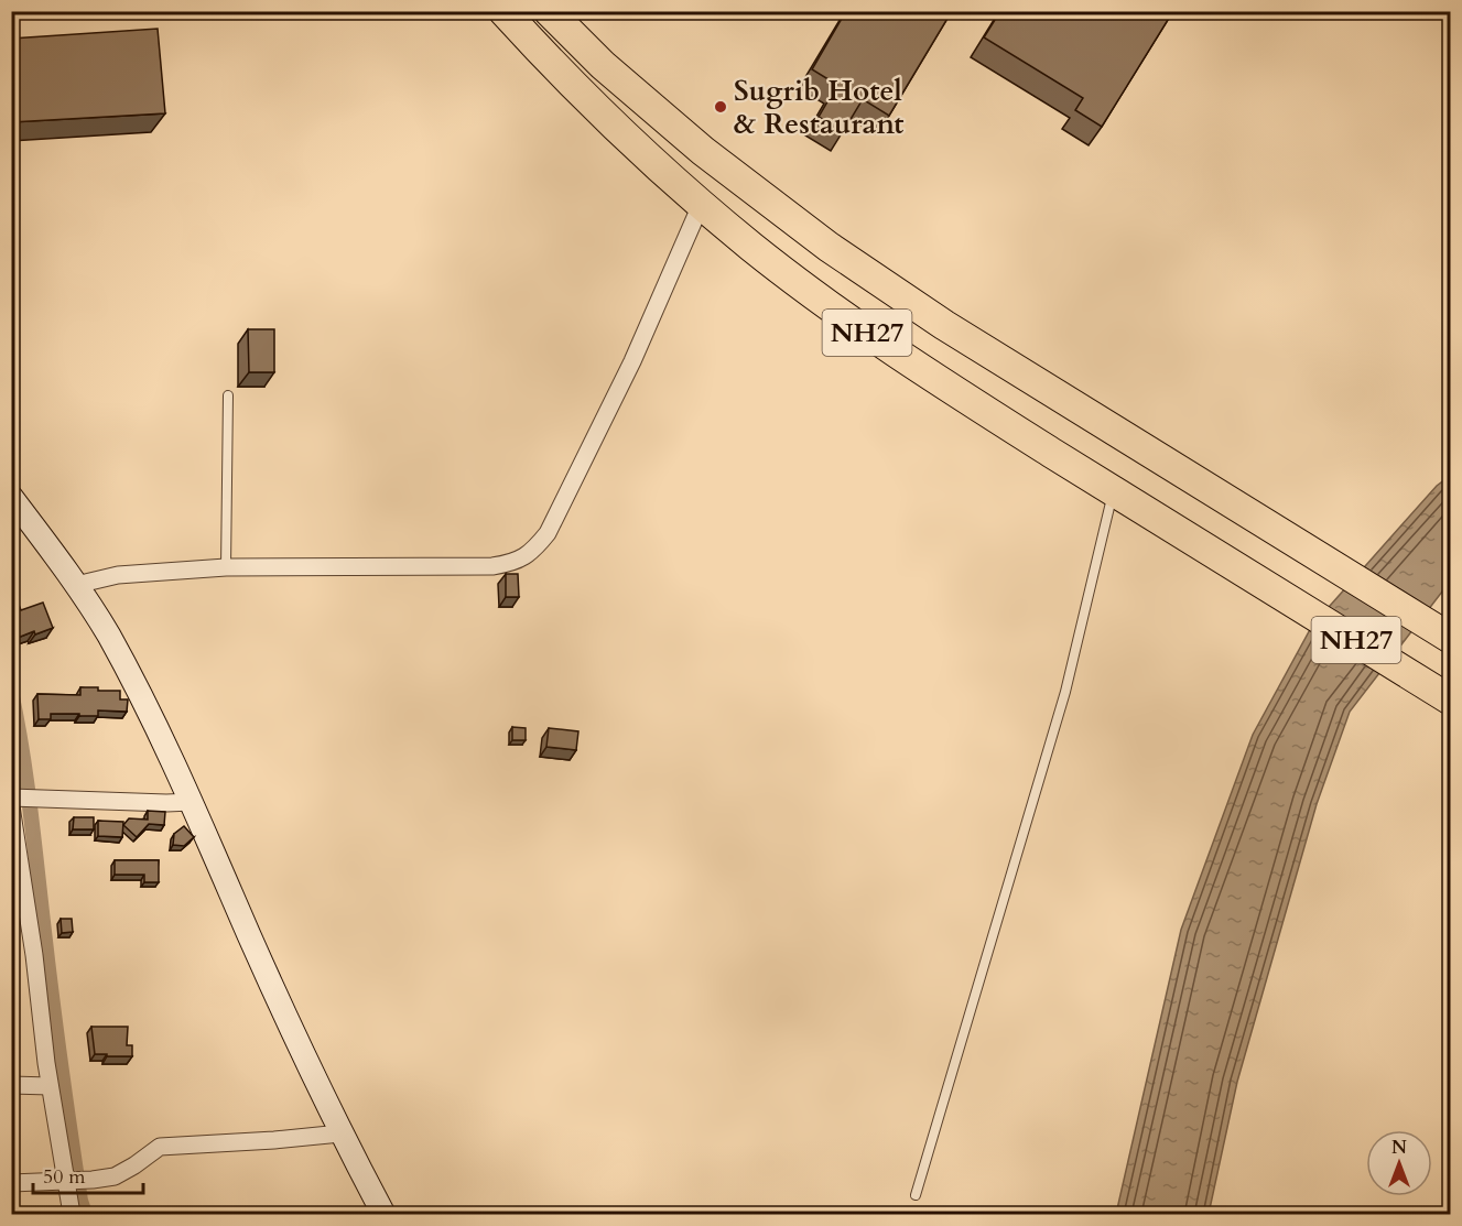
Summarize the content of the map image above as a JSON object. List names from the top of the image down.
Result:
{
  "streets": {
    "highway": ["NH27"]
  },
  "places": ["Sugrib Hotel & Restaurant"],
  "scale_bar": "50 m",
  "north": "top"
}
